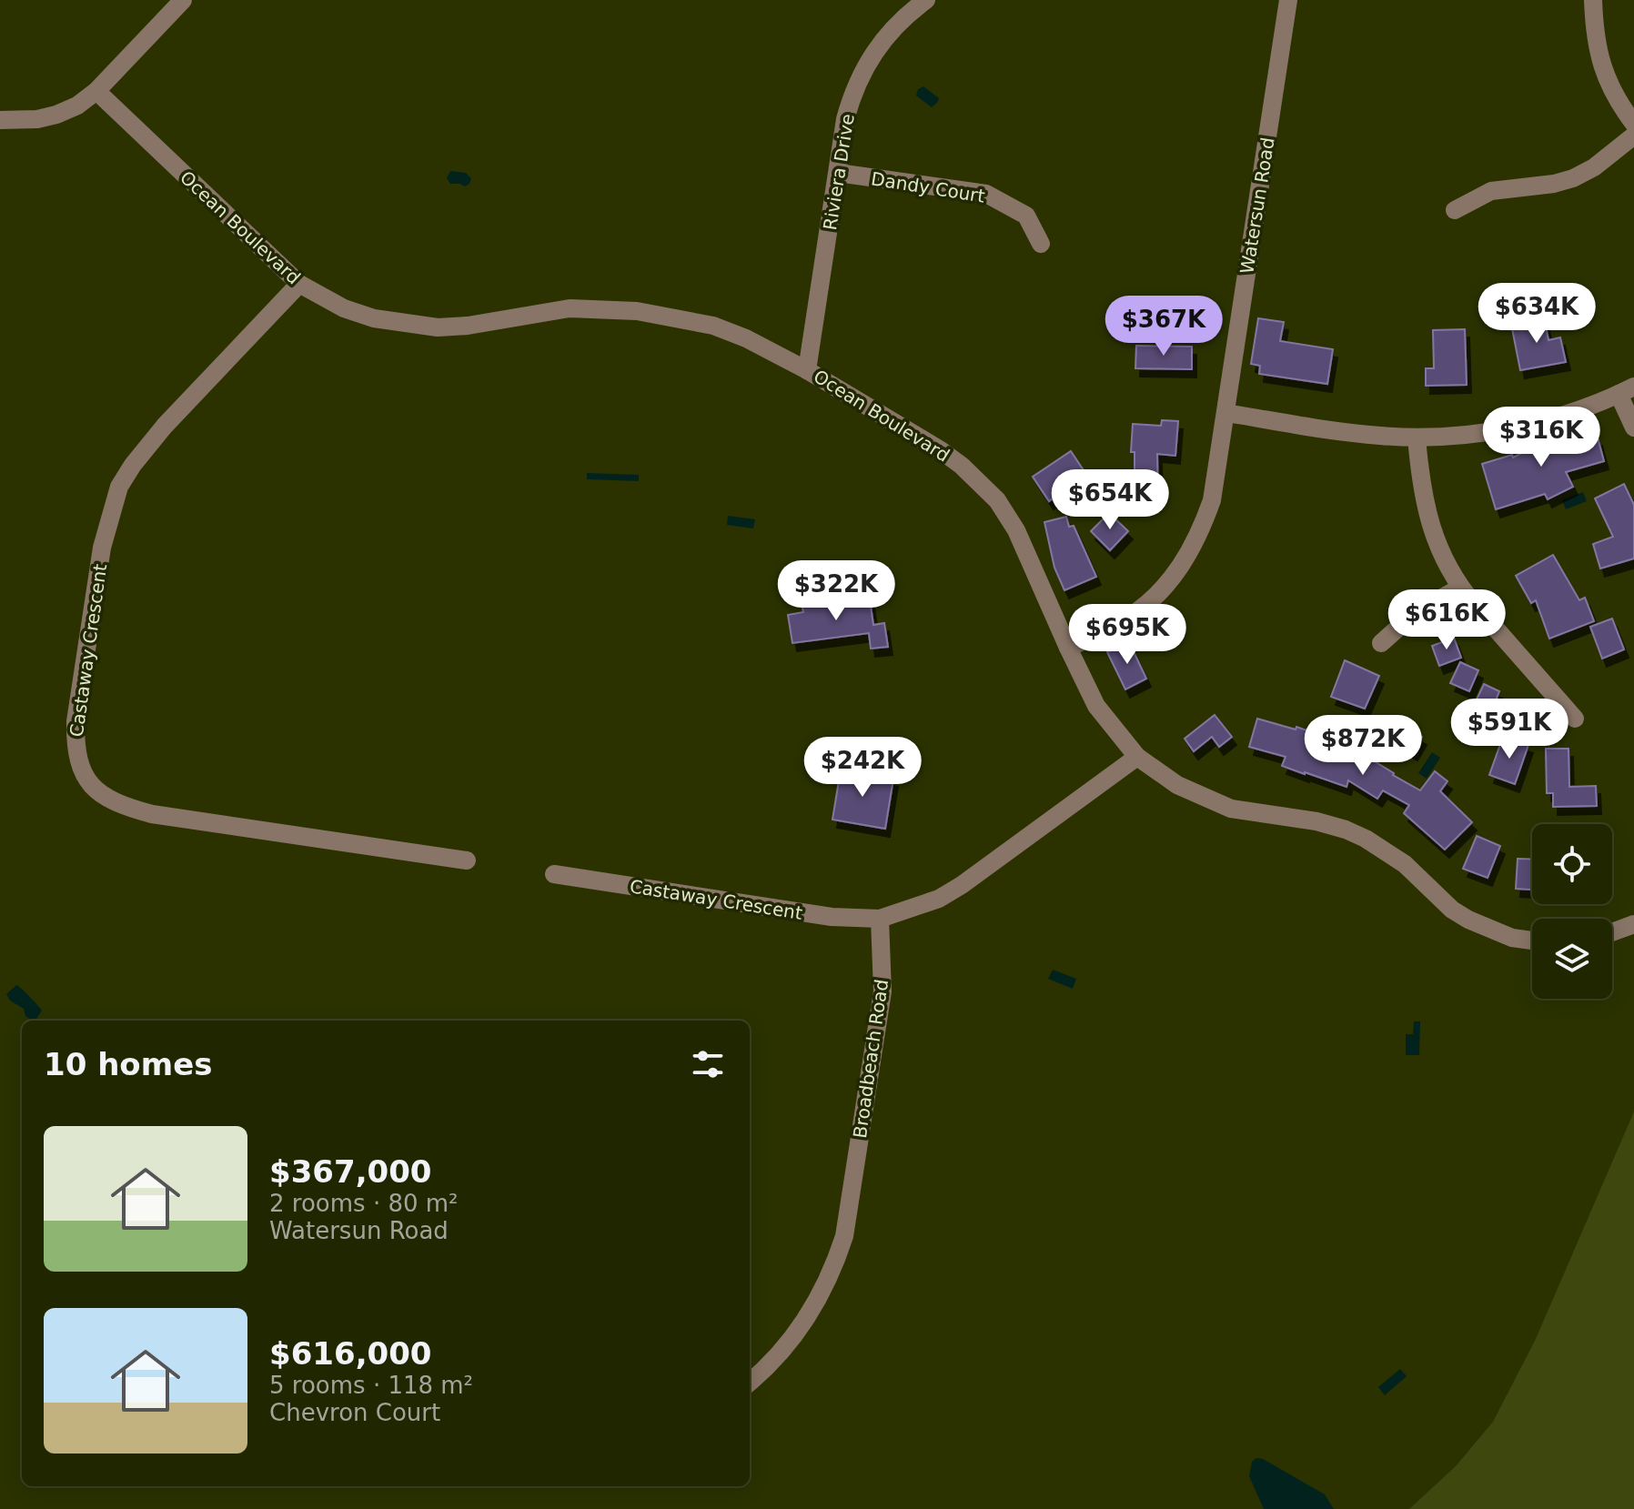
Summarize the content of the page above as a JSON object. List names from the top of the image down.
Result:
{
  "streets": {
    "street": [
      "Riviera Drive",
      "Dandy Court",
      "Watersun Road",
      "Ocean Boulevard",
      "Castaway Crescent",
      "Broadbeach Road"
    ]
  },
  "crossings": [
    ["Riviera Drive", "Dandy Court"],
    ["Riviera Drive", "Ocean Boulevard"],
    ["Watersun Road", "Ocean Boulevard"],
    ["Ocean Boulevard", "Castaway Crescent"],
    ["Castaway Crescent", "Broadbeach Road"]
  ],
  "page": {
    "price": [
      "$634K",
      "$367K",
      "$316K",
      "$654K",
      "$322K",
      "$616K",
      "$695K",
      "$591K",
      "$872K",
      "$242K"
    ],
    "heading": "10 homes",
    "list": [
      {
        "name": "$367,000",
        "note": "2 rooms · 80 m² · Watersun Road"
      },
      {
        "name": "$616,000",
        "note": "5 rooms · 118 m² · Chevron Court"
      }
    ]
  }
}
